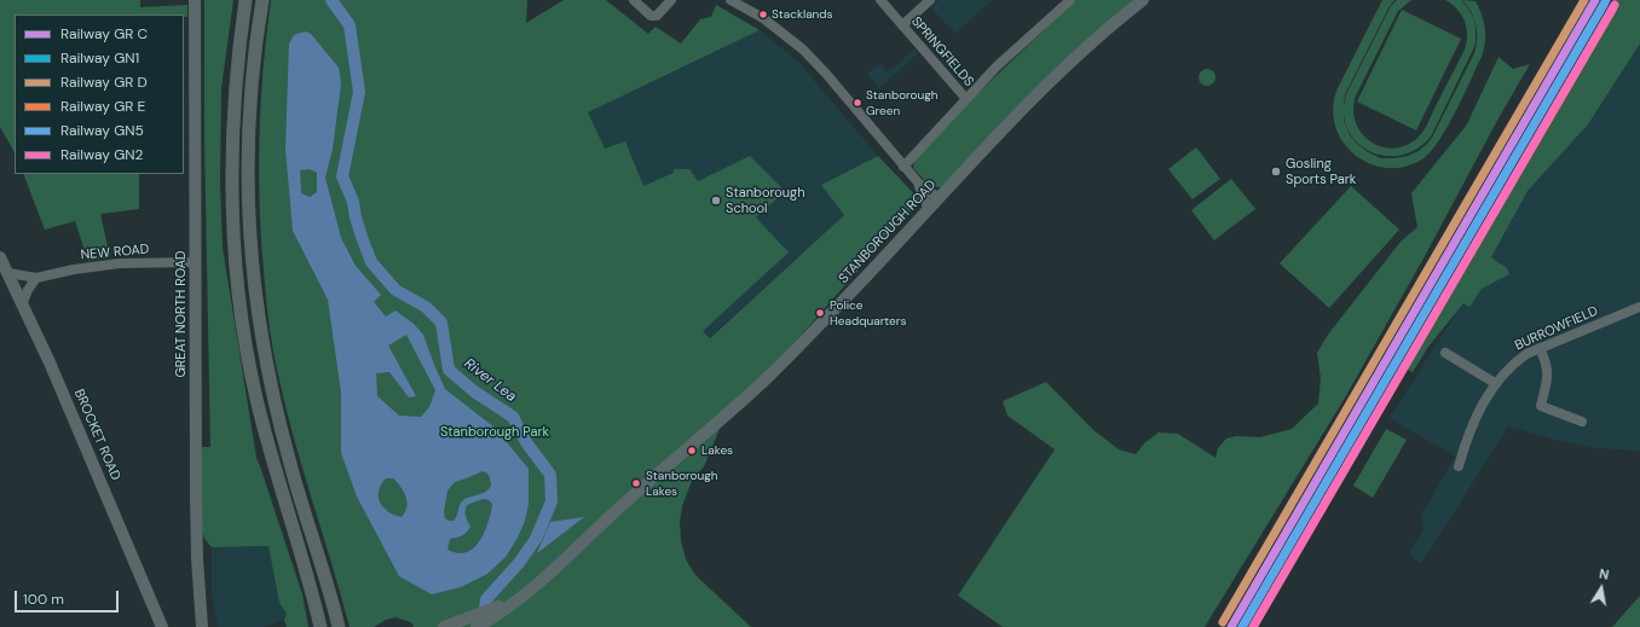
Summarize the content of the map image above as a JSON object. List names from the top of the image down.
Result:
{
  "streets": {
    "main road": ["STANBOROUGH ROAD", "GREAT NORTH ROAD", "BROCKET ROAD"],
    "street": ["SPRINGFIELDS", "NEW ROAD", "BURROWFIELD"]
  },
  "crossings": [
    ["NEW ROAD", "GREAT NORTH ROAD"],
    ["NEW ROAD", "BROCKET ROAD"]
  ],
  "water": ["River Lea"],
  "parks": ["Stanborough Park"],
  "places": [
    "Stacklands",
    "Stanborough Green",
    "Gosling Sports Park",
    "Stanborough School",
    "Police Headquarters",
    "Lakes",
    "Stanborough Lakes"
  ],
  "lines": ["rail line GN5", "rail line GN1", "rail line GN2"],
  "legend": [
    "Railway GR C",
    "Railway GN1",
    "Railway GR D",
    "Railway GR E",
    "Railway GN5",
    "Railway GN2"
  ],
  "scale_bar": "100 m",
  "north": "top"
}
